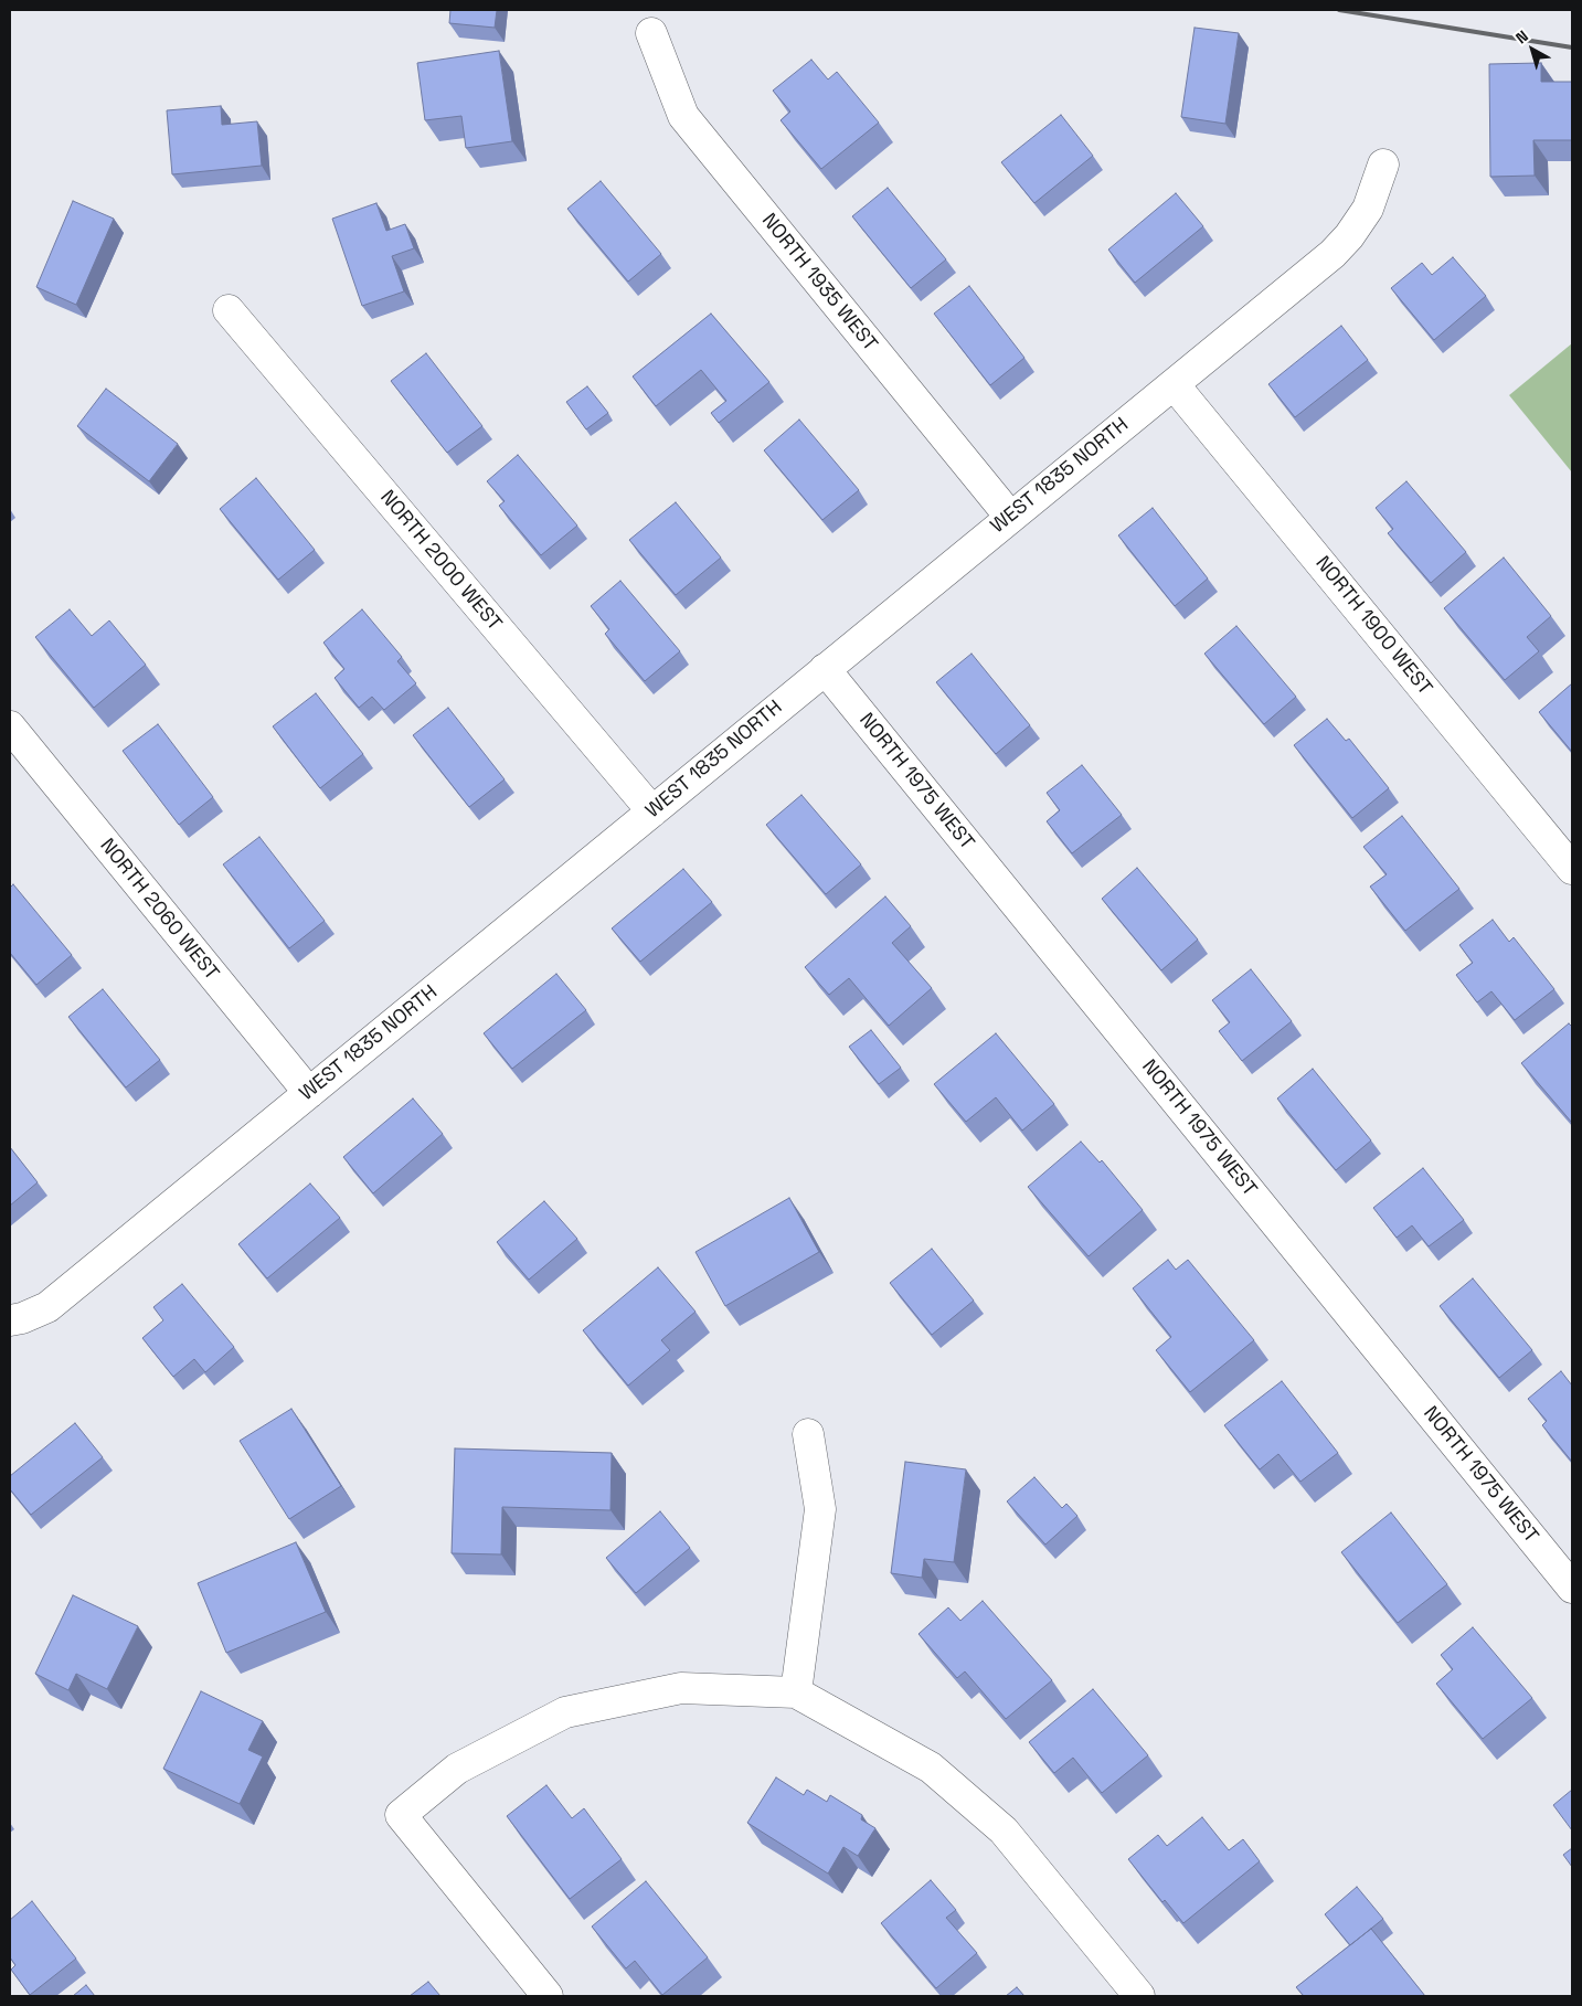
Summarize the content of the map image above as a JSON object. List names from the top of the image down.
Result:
{
  "streets": {
    "street": [
      "NORTH 1935 WEST",
      "WEST 1835 NORTH",
      "NORTH 2000 WEST",
      "NORTH 1900 WEST",
      "NORTH 1975 WEST",
      "NORTH 2060 WEST"
    ]
  },
  "crossings": [
    ["NORTH 1935 WEST", "WEST 1835 NORTH"],
    ["WEST 1835 NORTH", "NORTH 2000 WEST"],
    ["WEST 1835 NORTH", "NORTH 1900 WEST"],
    ["WEST 1835 NORTH", "NORTH 1975 WEST"],
    ["WEST 1835 NORTH", "NORTH 2060 WEST"]
  ],
  "north": "top left"
}
